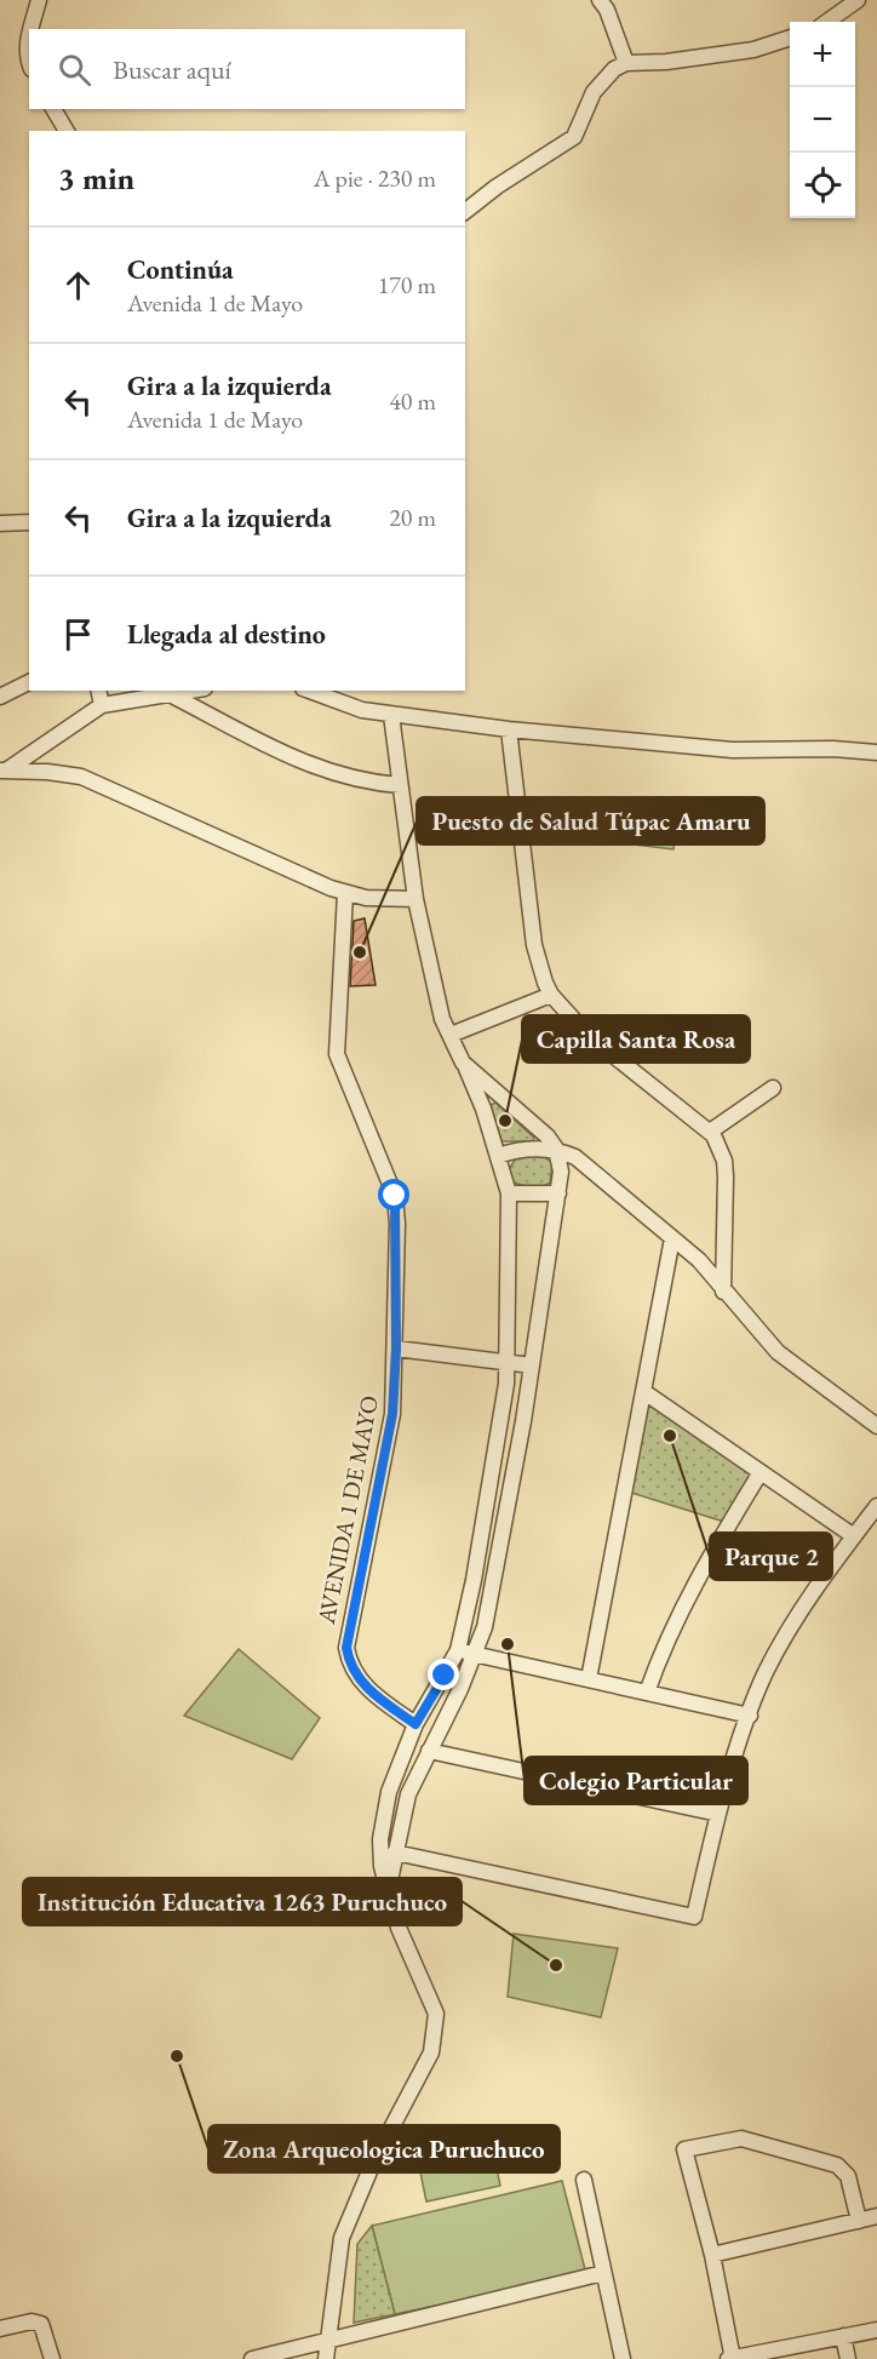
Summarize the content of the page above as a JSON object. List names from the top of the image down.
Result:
{
  "streets": {
    "street": ["AVENIDA 1 DE MAYO"]
  },
  "places": [
    "Puesto de Salud Túpac Amaru",
    "Capilla Santa Rosa",
    "Parque 2",
    "Colegio Particular",
    "Institución Educativa 1263 Puruchuco",
    "Zona Arqueologica Puruchuco"
  ],
  "page": {
    "map_buttons": ["+", "−"],
    "search": "Buscar aquí",
    "heading": ["3 min", "A pie · 230 m"],
    "list": [
      ["Continúa", "Avenida 1 de Mayo", "170 m"],
      ["Gira a la izquierda", "Avenida 1 de Mayo", "40 m"],
      ["Gira a la izquierda", "20 m"],
      "Llegada al destino"
    ]
  }
}
